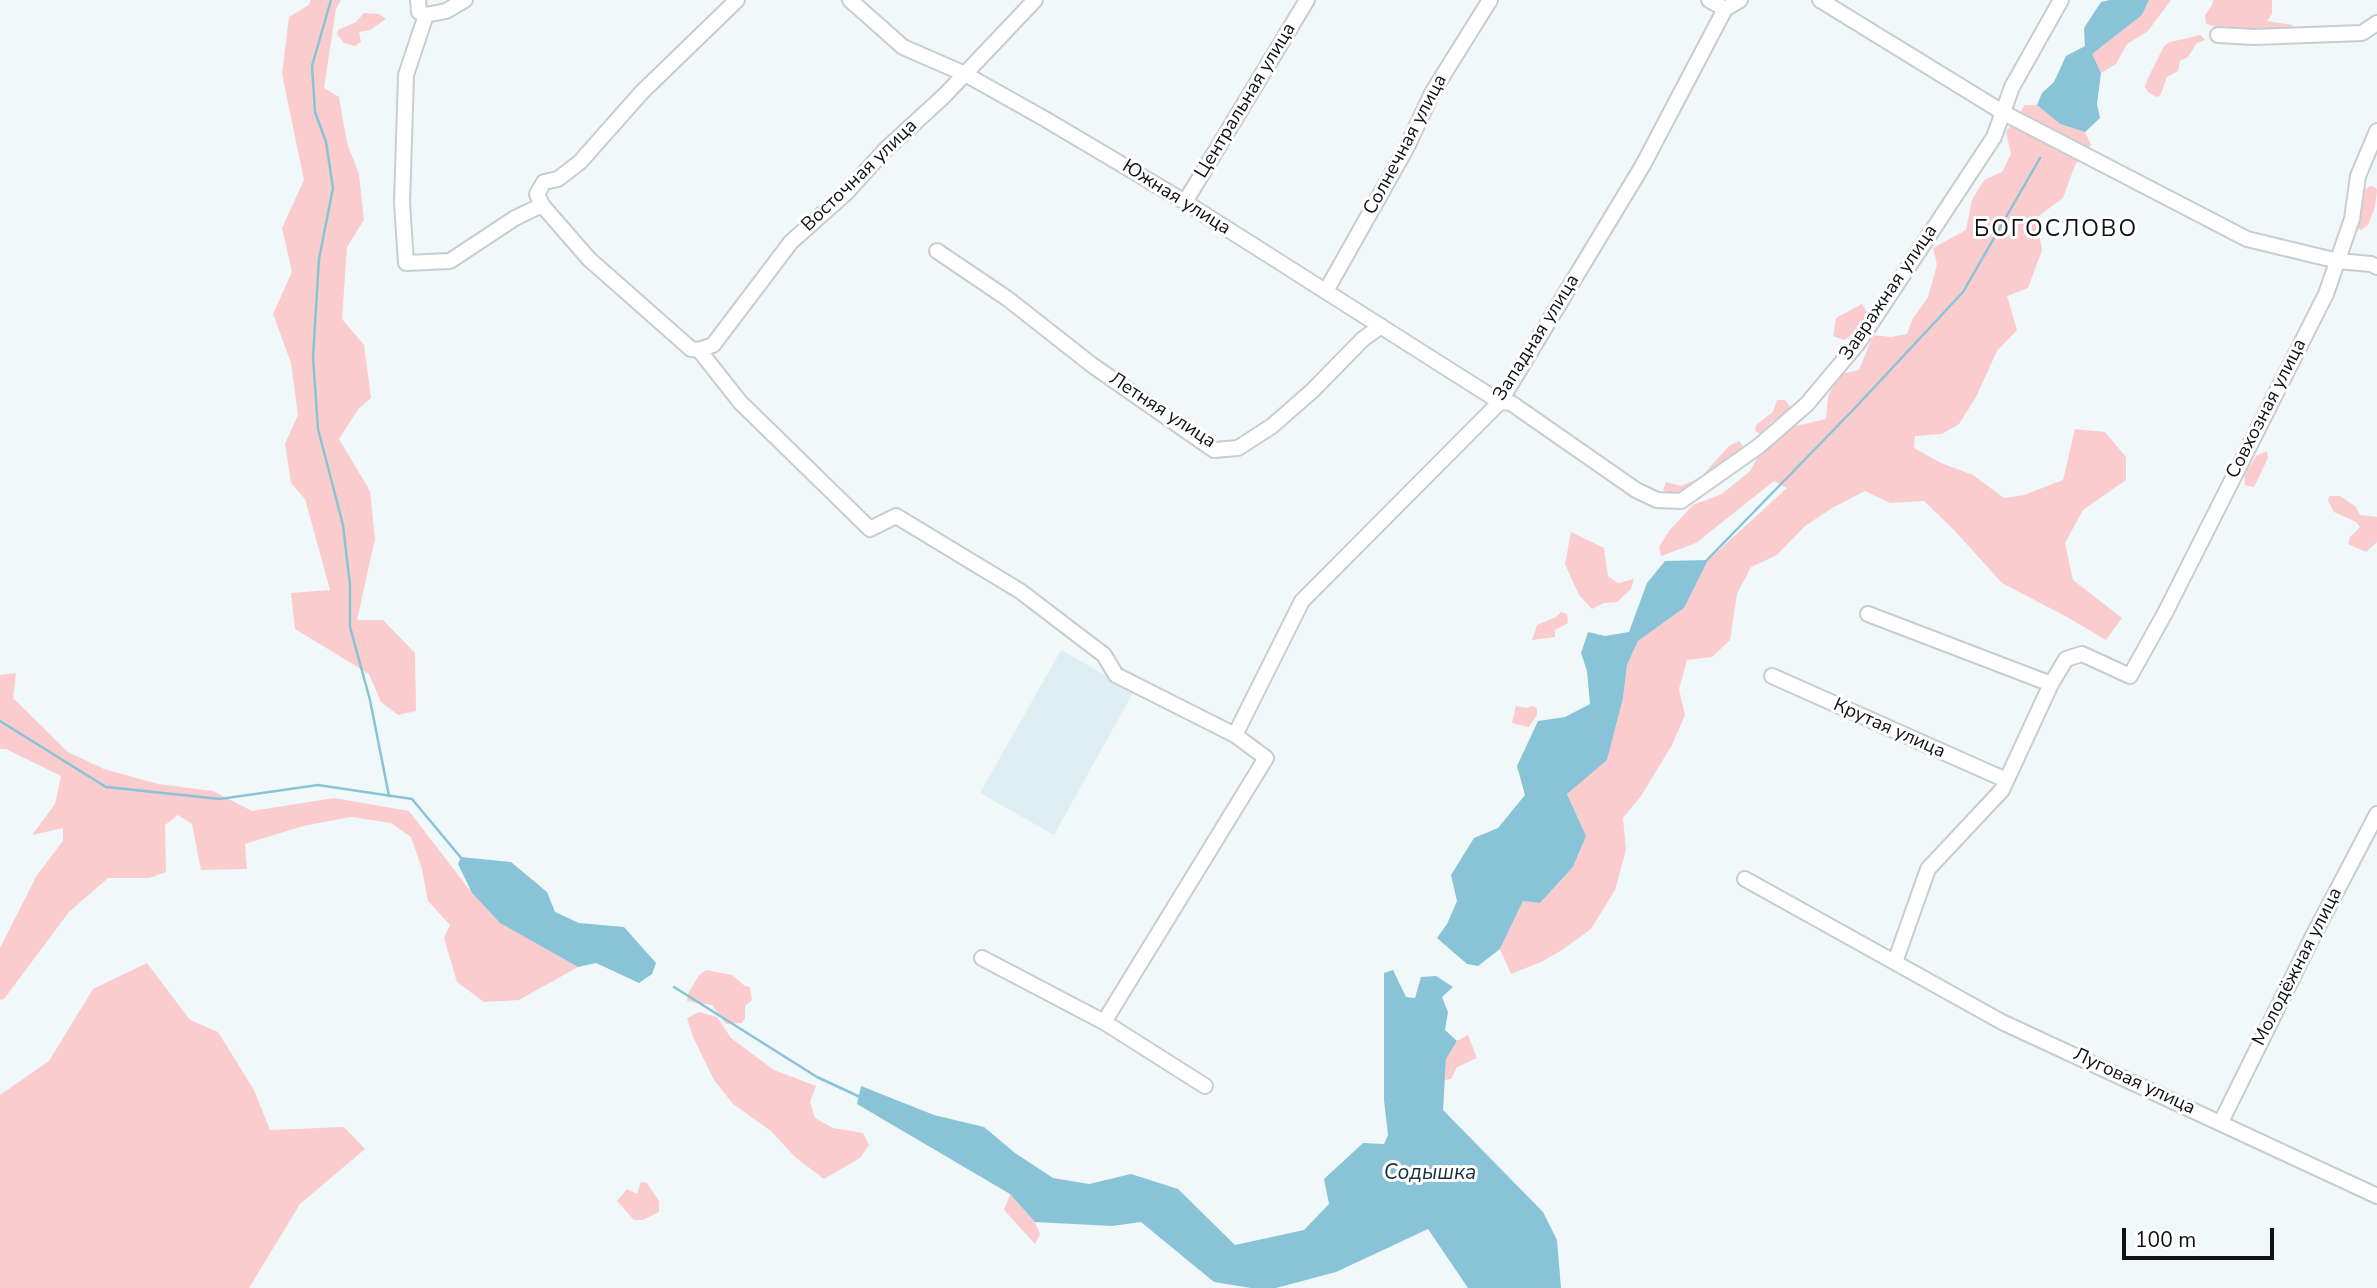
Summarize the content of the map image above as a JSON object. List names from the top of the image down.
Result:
{
  "streets": {
    "street": [
      "Центральная улица",
      "Солнечная улица",
      "Восточная улица",
      "Южная улица",
      "Завражная улица",
      "Западная улица",
      "Совхозная улица",
      "Летняя улица",
      "Крутая улица",
      "Молодёжная улица",
      "Луговая улица"
    ]
  },
  "crossings": [
    ["Центральная улица", "Южная улица"],
    ["Солнечная улица", "Южная улица"],
    ["Восточная улица", "Южная улица"],
    ["Южная улица", "Завражная улица"],
    ["Южная улица", "Западная улица"],
    ["Южная улица", "Летняя улица"],
    ["Завражная улица", "Западная улица"],
    ["Молодёжная улица", "Луговая улица"]
  ],
  "districts": ["БОГОСЛОВО"],
  "water": ["Содышка"],
  "scale_bar": "100 m"
}
